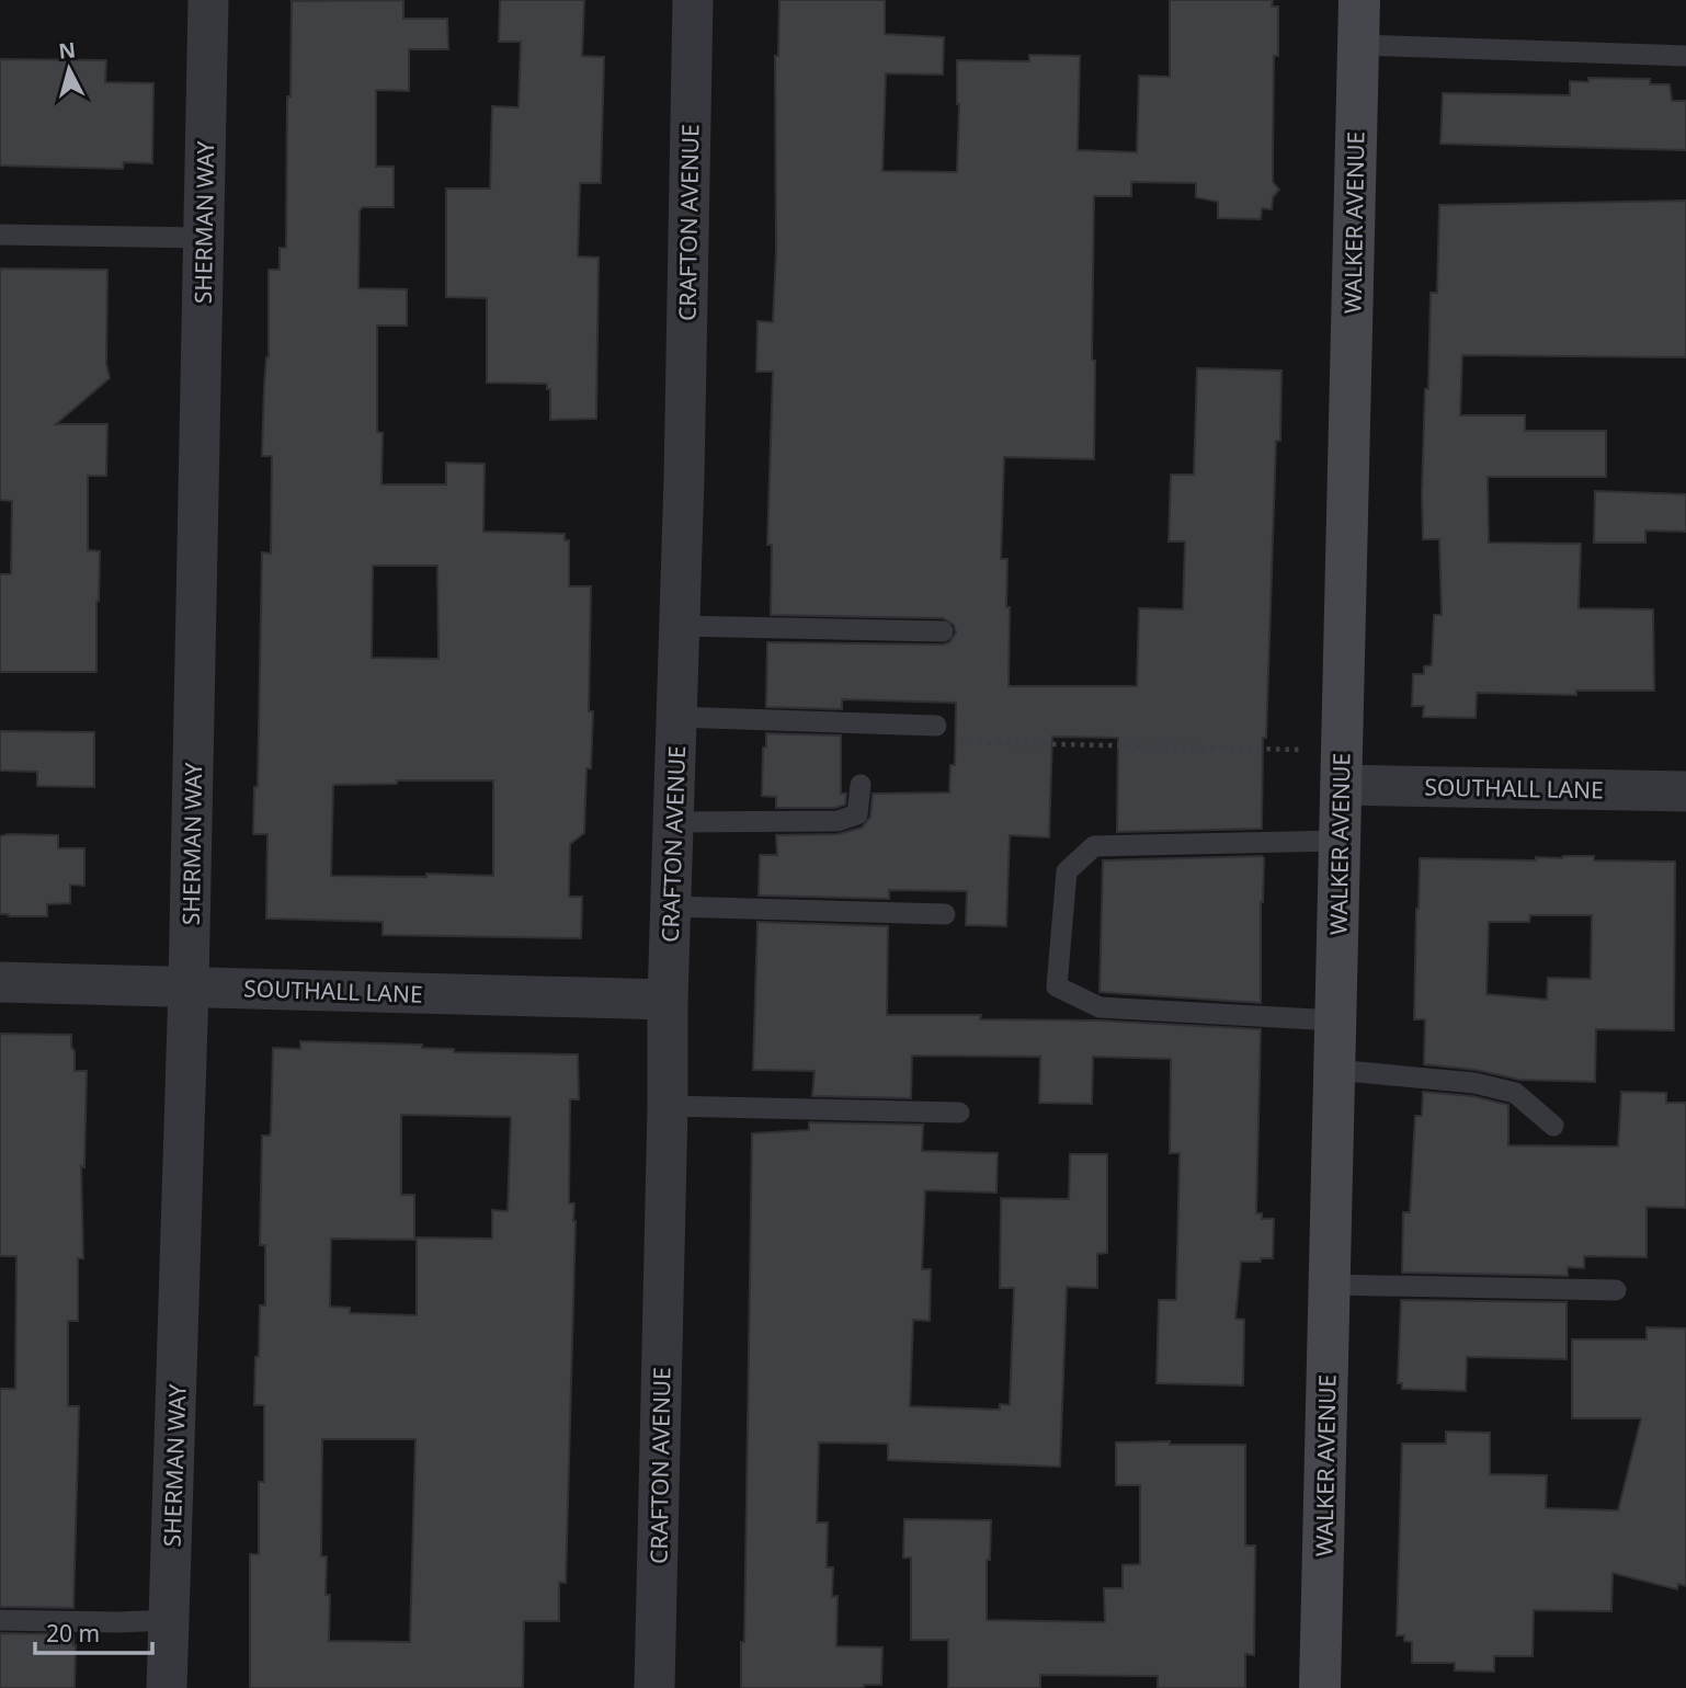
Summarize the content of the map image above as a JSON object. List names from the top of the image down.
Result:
{
  "streets": {
    "street": [
      "SHERMAN WAY",
      "CRAFTON AVENUE",
      "WALKER AVENUE",
      "SOUTHALL LANE"
    ]
  },
  "crossings": [
    ["SHERMAN WAY", "SOUTHALL LANE"],
    ["CRAFTON AVENUE", "SOUTHALL LANE"],
    ["WALKER AVENUE", "SOUTHALL LANE"]
  ],
  "scale_bar": "20 m",
  "north": "top"
}
